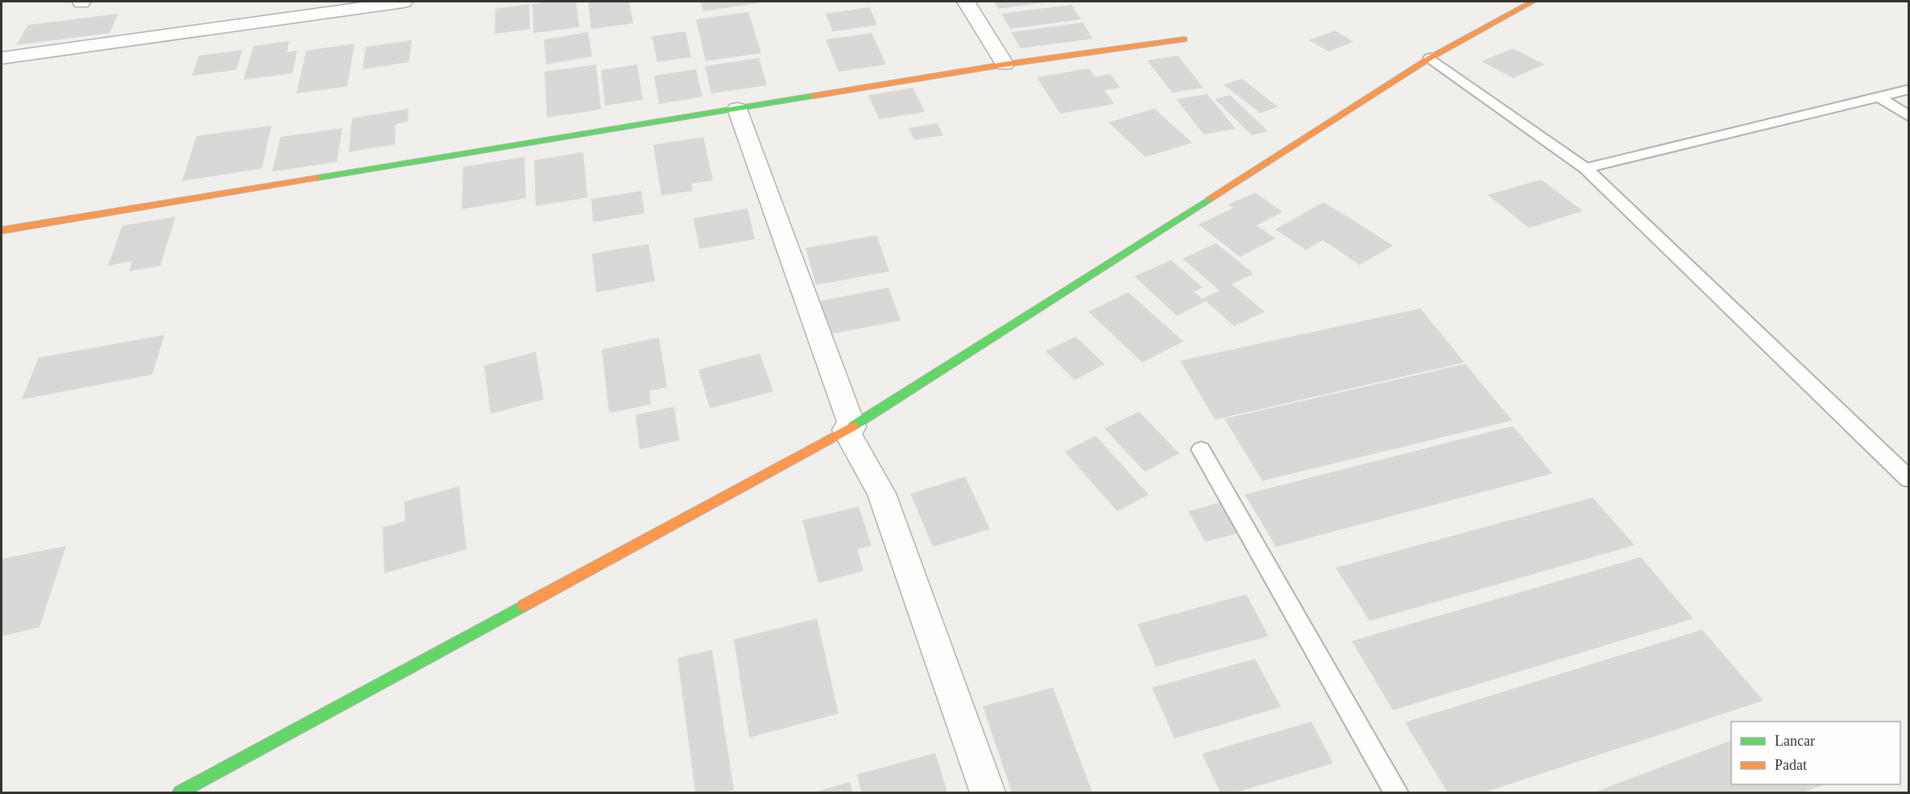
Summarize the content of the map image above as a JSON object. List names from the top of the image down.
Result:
{
  "legend": ["Lancar", "Padat"]
}
